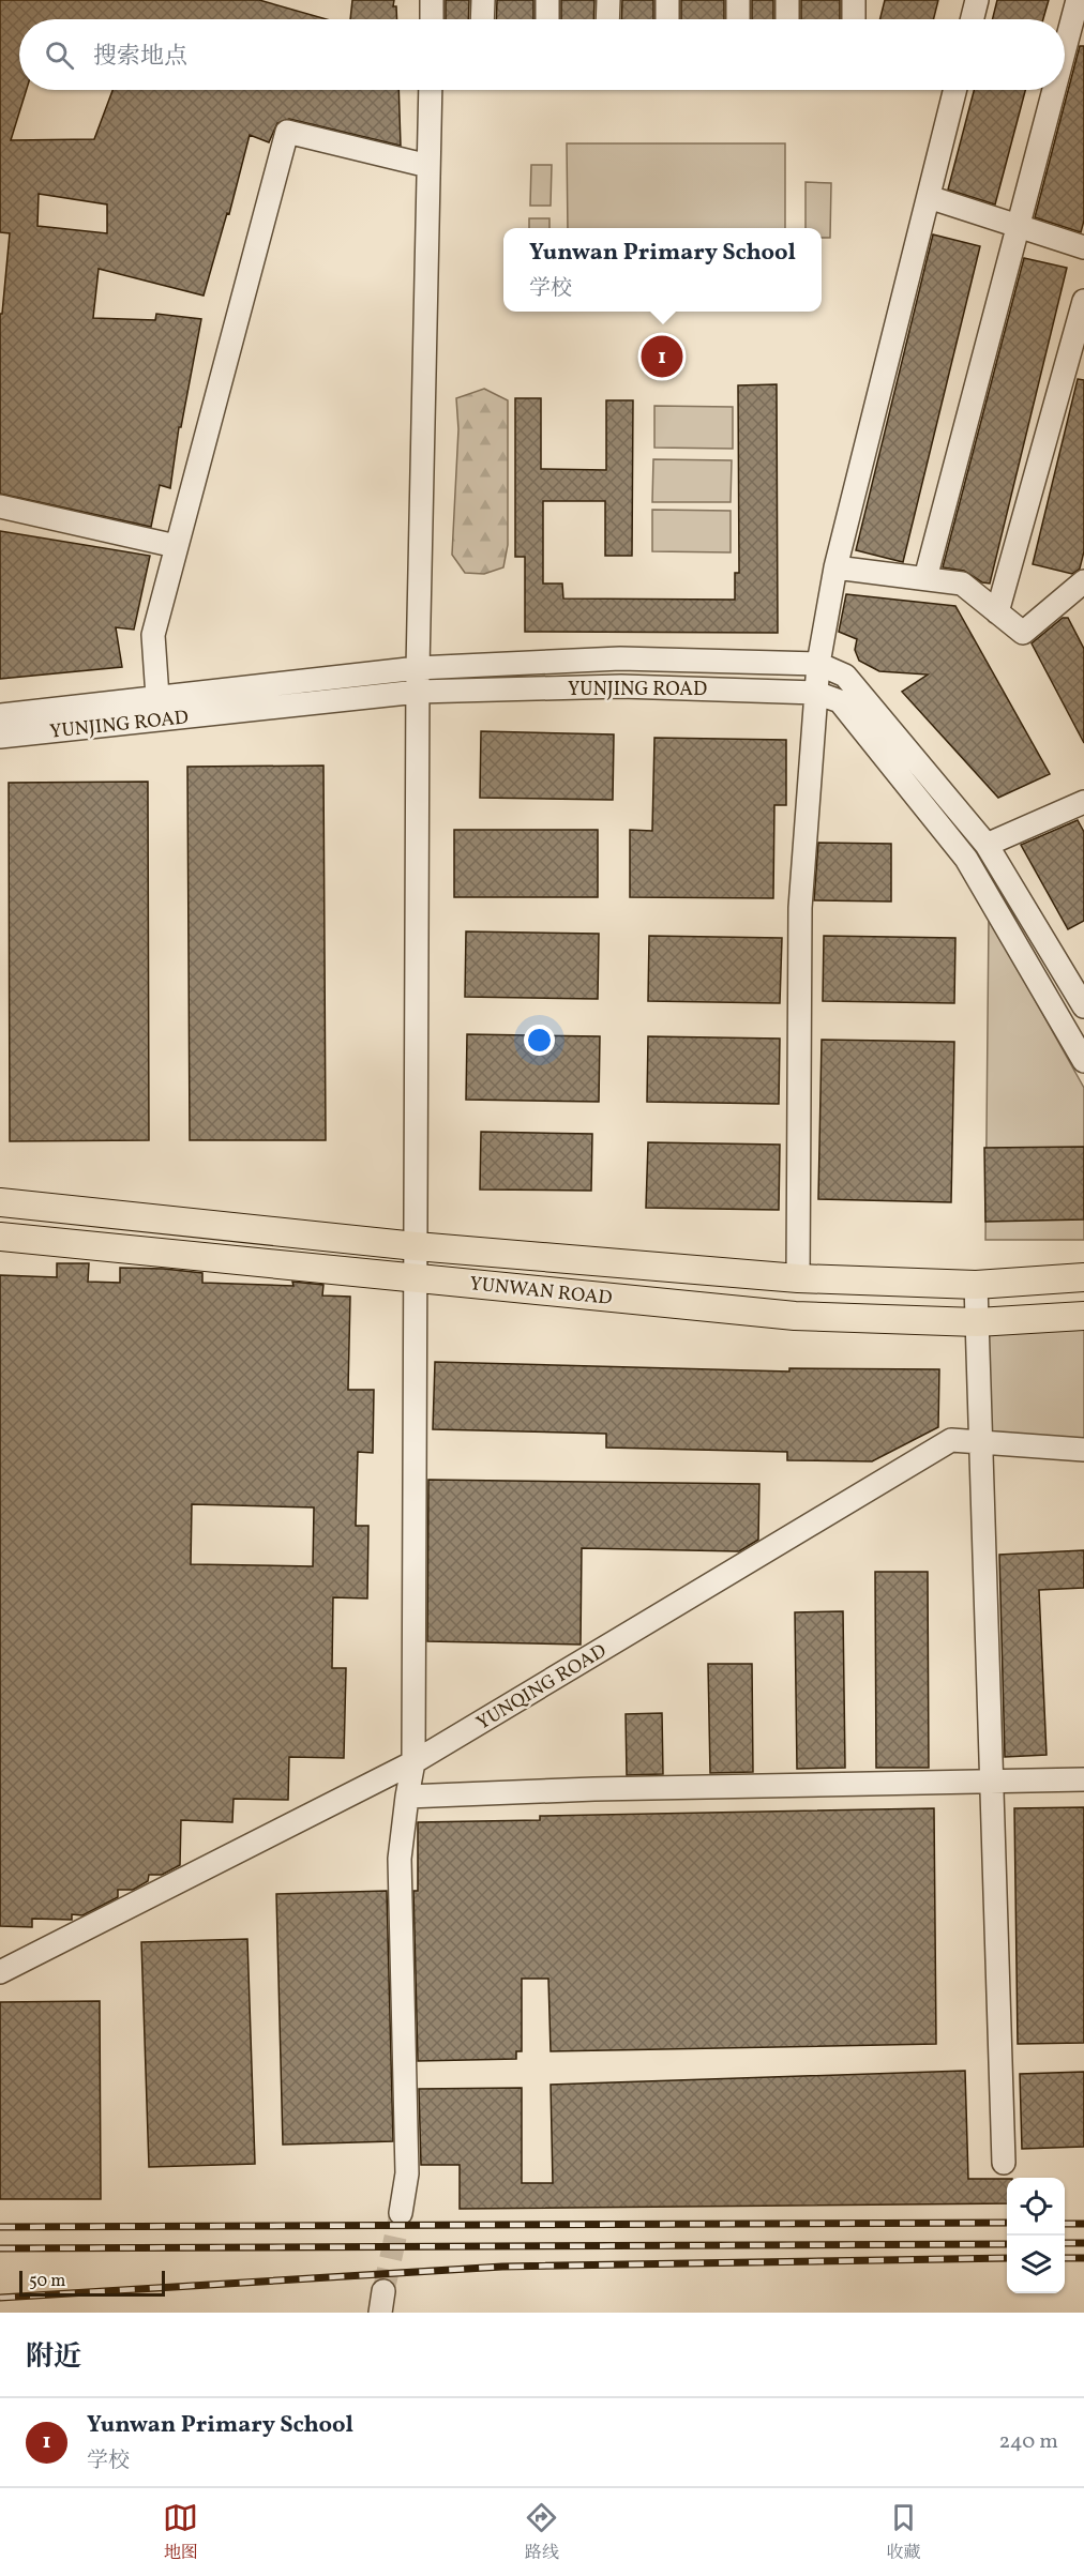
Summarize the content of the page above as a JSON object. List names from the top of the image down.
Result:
{
  "streets": {
    "main road": ["YUNWAN ROAD"],
    "street": ["YUNJING ROAD", "YUNQING ROAD"]
  },
  "scale_bar": "50 m",
  "page": {
    "search": "搜索地点",
    "popup": ["Yunwan Primary School", "学校"],
    "pins": "1",
    "scale": "50 m",
    "heading": "附近",
    "list": [
      {
        "mark": "1",
        "name": "Yunwan Primary School",
        "note": "学校",
        "value": "240 m"
      }
    ],
    "nav": ["地图", "路线", "收藏"]
  }
}
